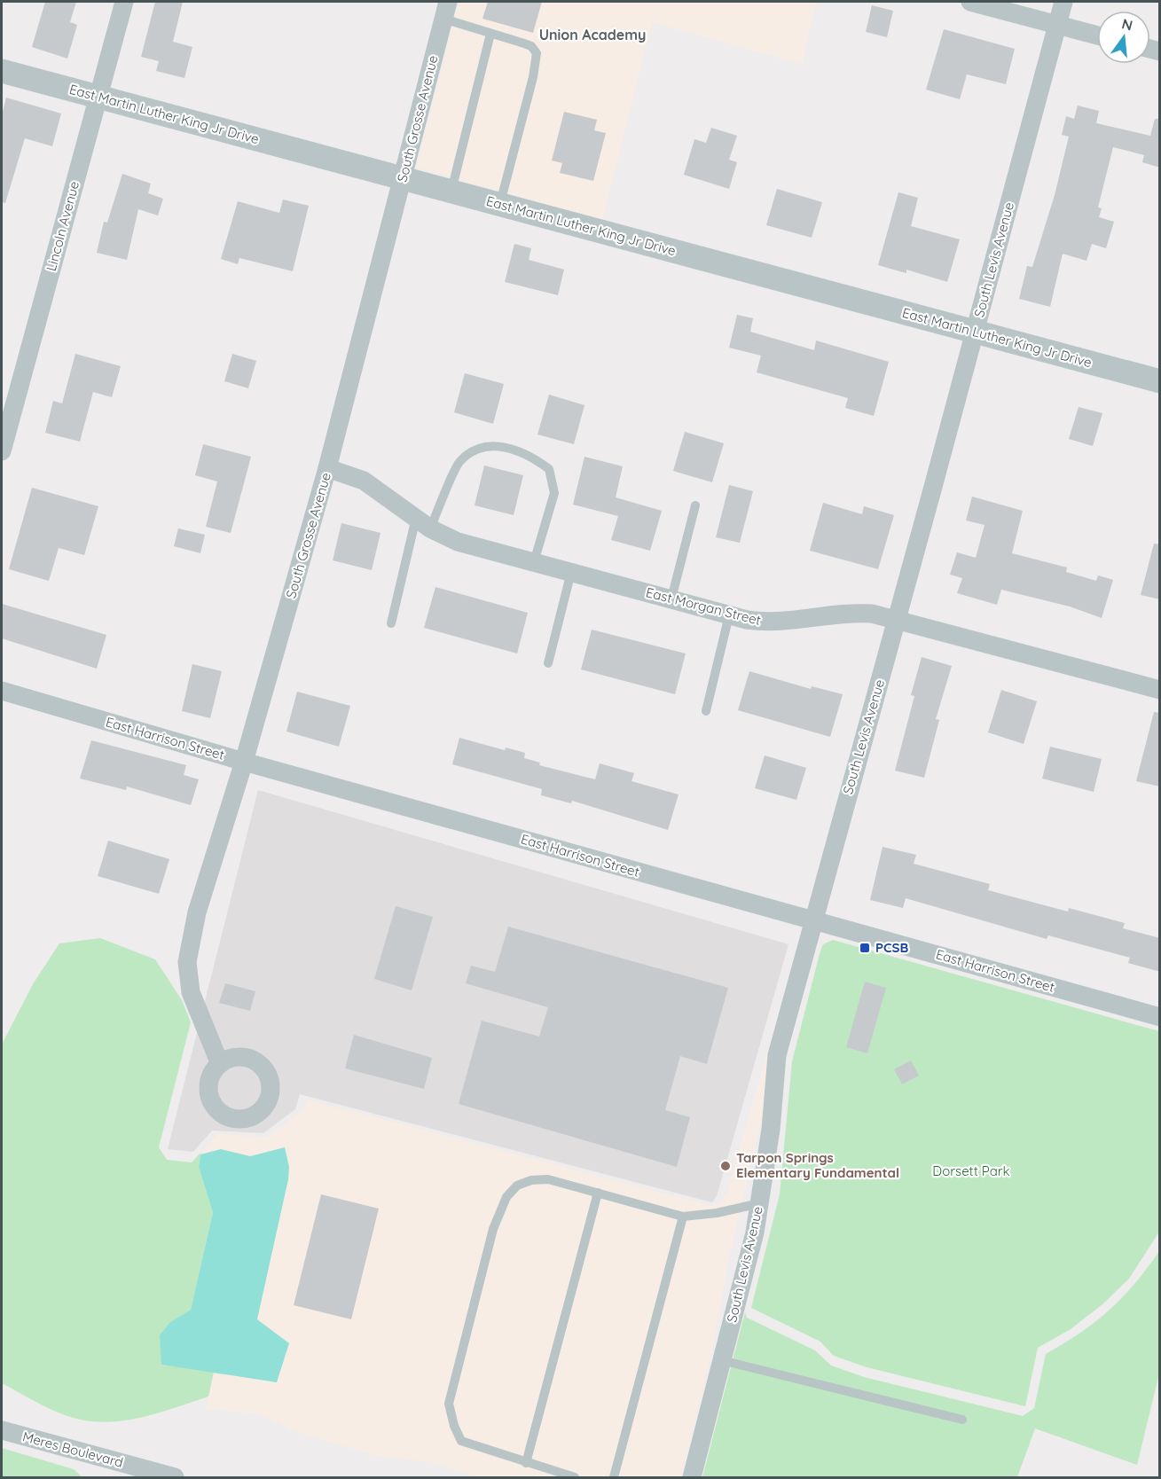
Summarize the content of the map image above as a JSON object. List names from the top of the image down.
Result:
{
  "streets": {
    "street": [
      "East Martin Luther King Jr Drive",
      "South Grosse Avenue",
      "Lincoln Avenue",
      "South Levis Avenue",
      "East Morgan Street",
      "East Harrison Street",
      "Meres Boulevard"
    ]
  },
  "crossings": [
    ["East Martin Luther King Jr Drive", "South Grosse Avenue"],
    ["East Martin Luther King Jr Drive", "Lincoln Avenue"],
    ["East Martin Luther King Jr Drive", "South Levis Avenue"],
    ["South Grosse Avenue", "East Morgan Street"],
    ["South Grosse Avenue", "East Harrison Street"],
    ["South Levis Avenue", "East Morgan Street"],
    ["South Levis Avenue", "East Harrison Street"]
  ],
  "districts": ["Union Academy"],
  "parks": ["Dorsett Park"],
  "places": {
    "transit": ["PCSB"],
    "other": ["Tarpon Springs Elementary Fundamental"]
  },
  "north": "top"
}
